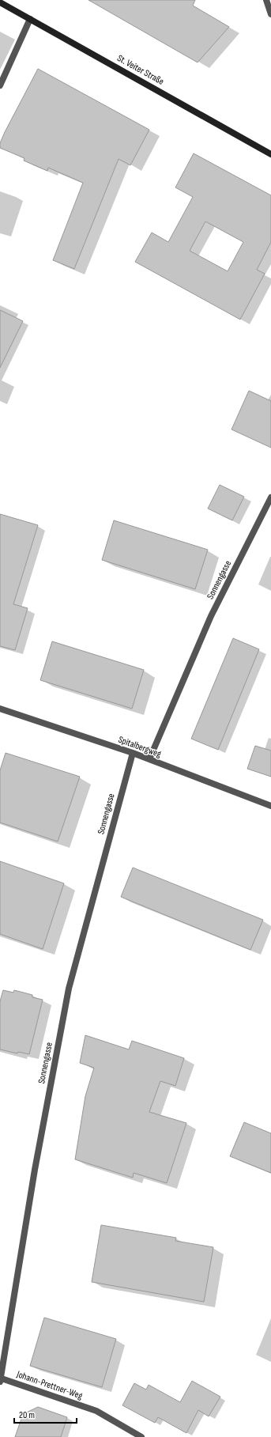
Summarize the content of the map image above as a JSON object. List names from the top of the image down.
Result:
{
  "streets": {
    "main road": ["St. Veiter Straße"],
    "street": ["Sonnengasse", "Spitalbergweg", "Johann-Prettner-Weg"]
  },
  "crossings": [
    ["Sonnengasse", "Spitalbergweg"],
    ["Sonnengasse", "Johann-Prettner-Weg"]
  ],
  "scale_bar": "20 m"
}
